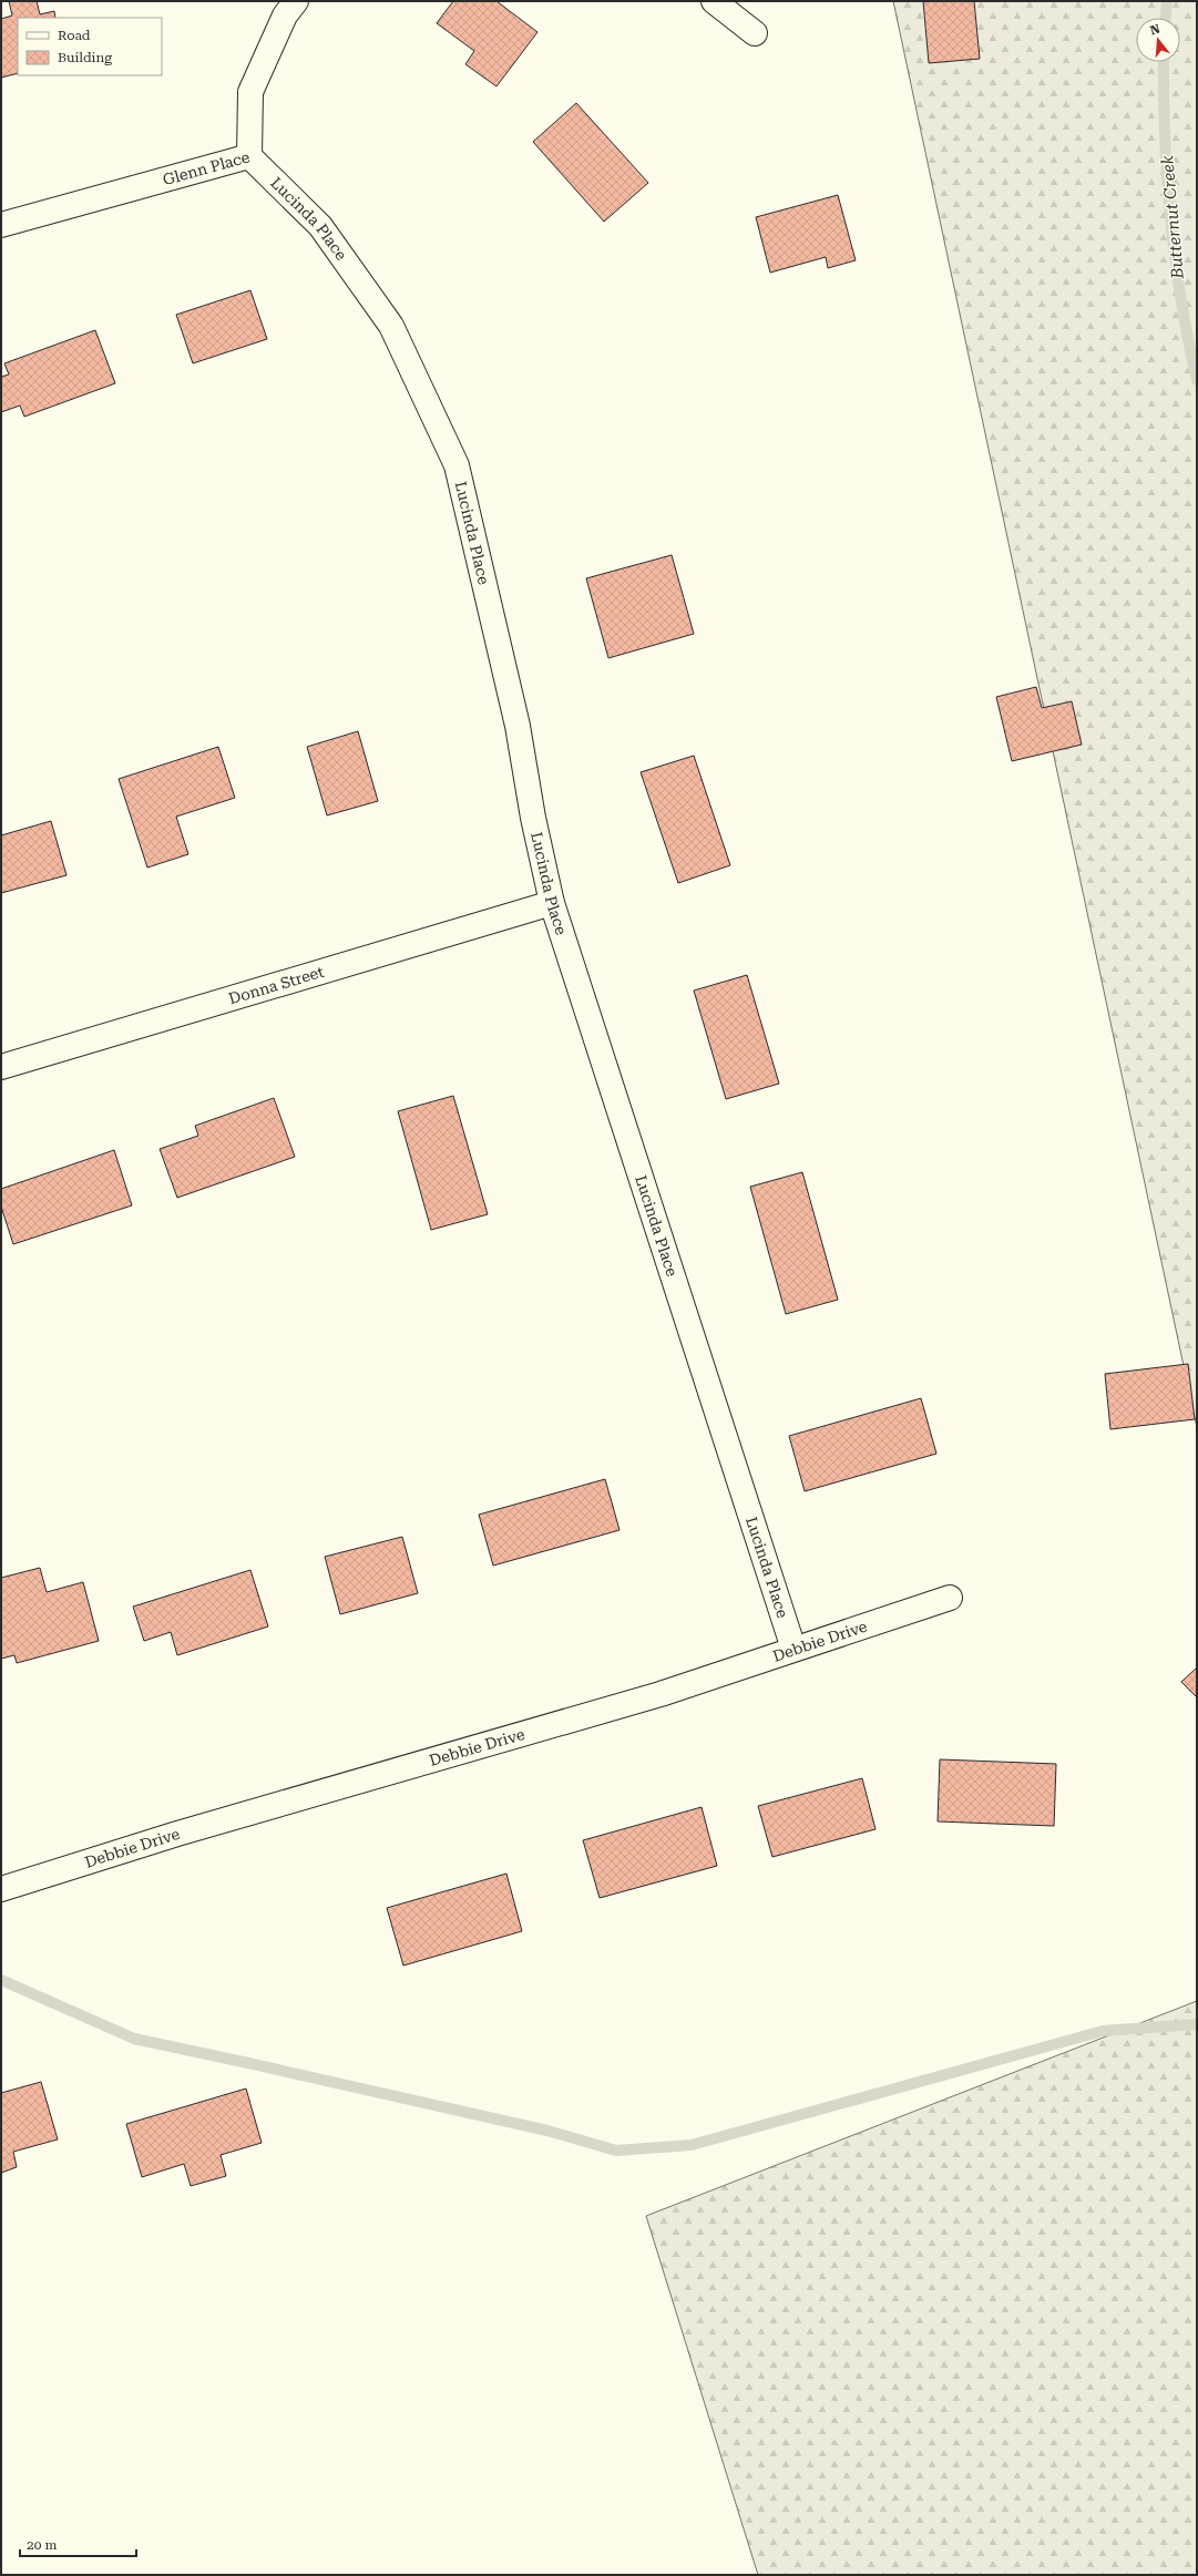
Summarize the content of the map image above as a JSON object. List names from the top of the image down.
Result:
{
  "streets": {
    "street": [
      "Glenn Place",
      "Lucinda Place",
      "Donna Street",
      "Debbie Drive"
    ]
  },
  "crossings": [
    ["Glenn Place", "Lucinda Place"],
    ["Lucinda Place", "Donna Street"],
    ["Lucinda Place", "Debbie Drive"]
  ],
  "water": ["Butternut Creek"],
  "legend": ["Road", "Building"],
  "scale_bar": "20 m",
  "north": "top"
}
